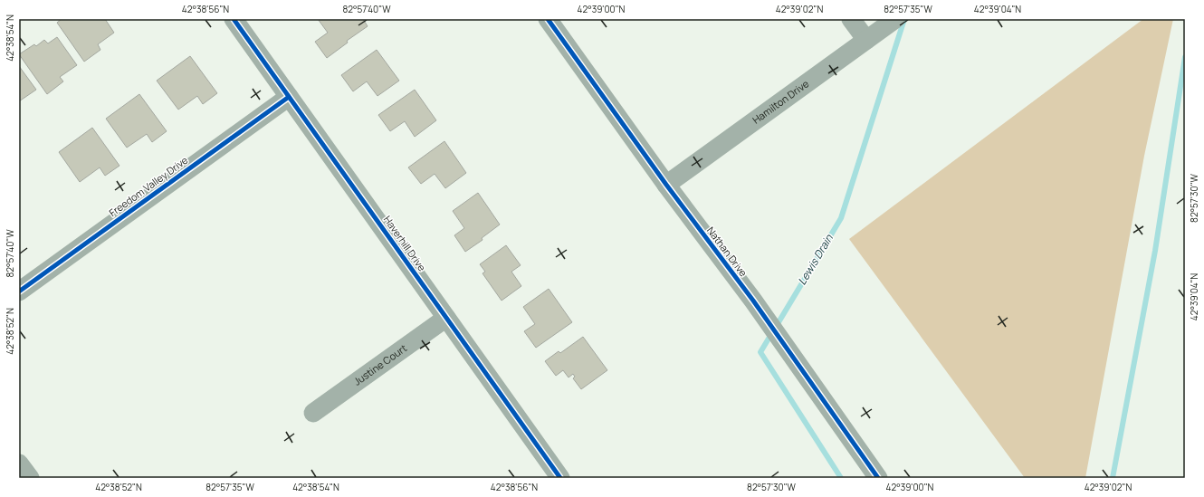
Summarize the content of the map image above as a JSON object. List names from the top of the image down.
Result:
{
  "streets": {
    "street": [
      "Hamilton Drive",
      "Freedom Valley Drive",
      "Haverhill Drive",
      "Nathan Drive",
      "Justine Court"
    ]
  },
  "crossings": [
    ["Hamilton Drive", "Nathan Drive"],
    ["Freedom Valley Drive", "Haverhill Drive"],
    ["Haverhill Drive", "Justine Court"]
  ],
  "water": ["Lewis Drain"],
  "coordinates": [
    "42°38'56\"N",
    "82°57'40\"W",
    "42°39'00\"N",
    "42°39'02\"N",
    "82°57'35\"W",
    "42°39'04\"N",
    "42°38'54\"N",
    "82°57'30\"W",
    "42°38'52\"N"
  ]
}
